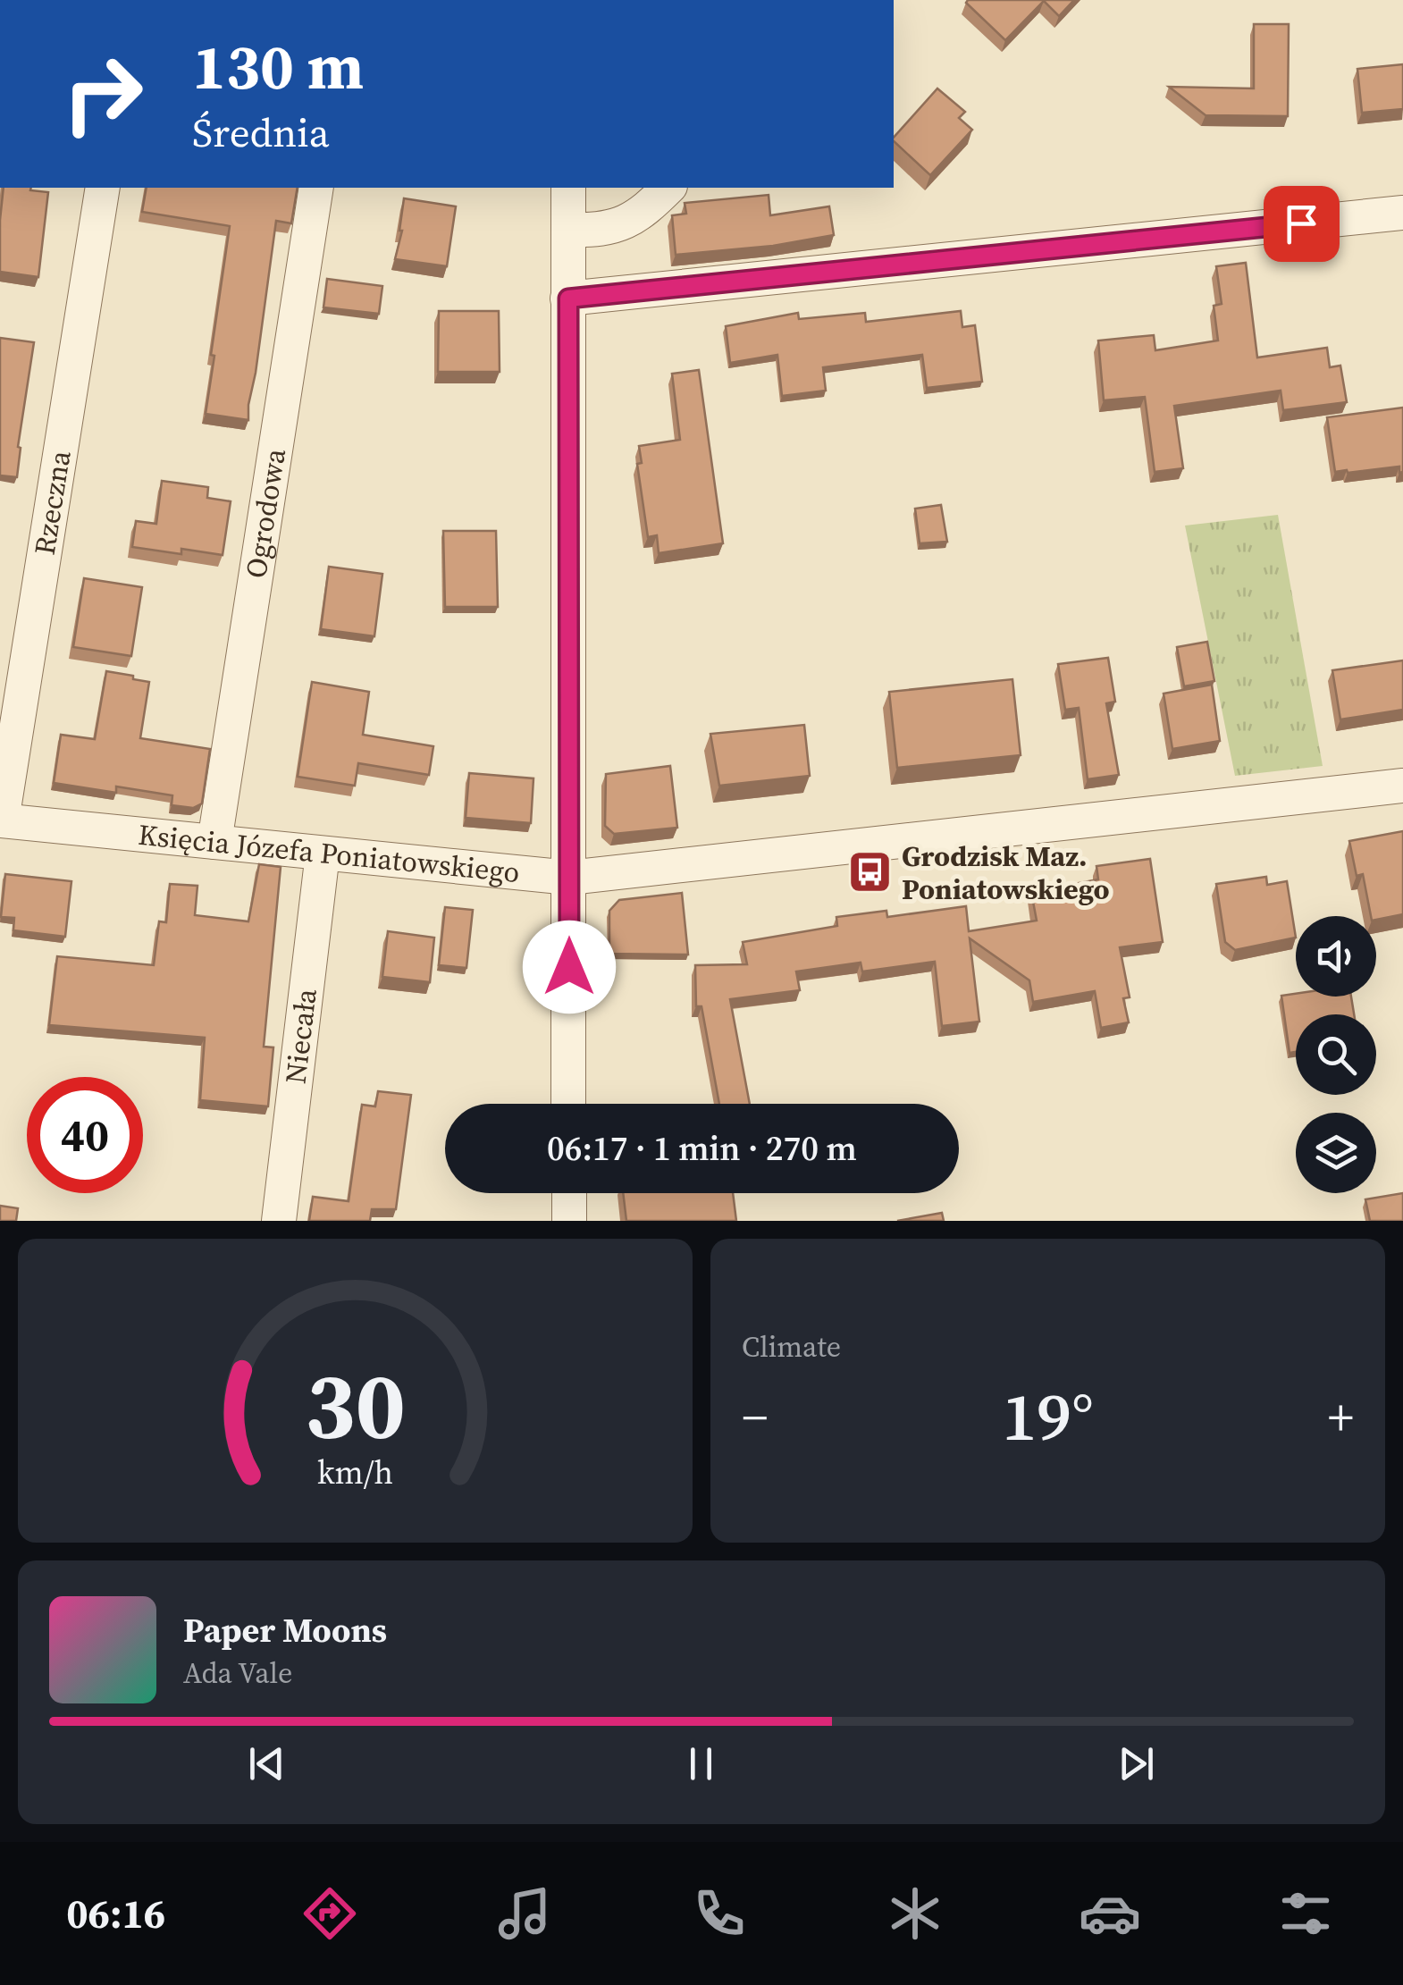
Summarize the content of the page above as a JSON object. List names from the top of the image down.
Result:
{
  "streets": {
    "street": [
      "Rzeczna",
      "Ogrodowa",
      "Księcia Józefa Poniatowskiego",
      "Niecała"
    ]
  },
  "crossings": [
    ["Rzeczna", "Księcia Józefa Poniatowskiego"],
    ["Ogrodowa", "Księcia Józefa Poniatowskiego"],
    ["Księcia Józefa Poniatowskiego", "Niecała"]
  ],
  "places": {
    "bus stop": ["Grodzisk Maz. Poniatowskiego"]
  },
  "page": {
    "turn": ["130 m", "Średnia"],
    "limit": "40",
    "trip": "06:17 · 1 min · 270 m",
    "tile": "Climate",
    "heat": ["−", "19°", "+"],
    "song": ["Paper Moons", "Ada Vale"],
    "tabs": "06:16",
    "gauge": ["30", "km/h"]
  }
}
